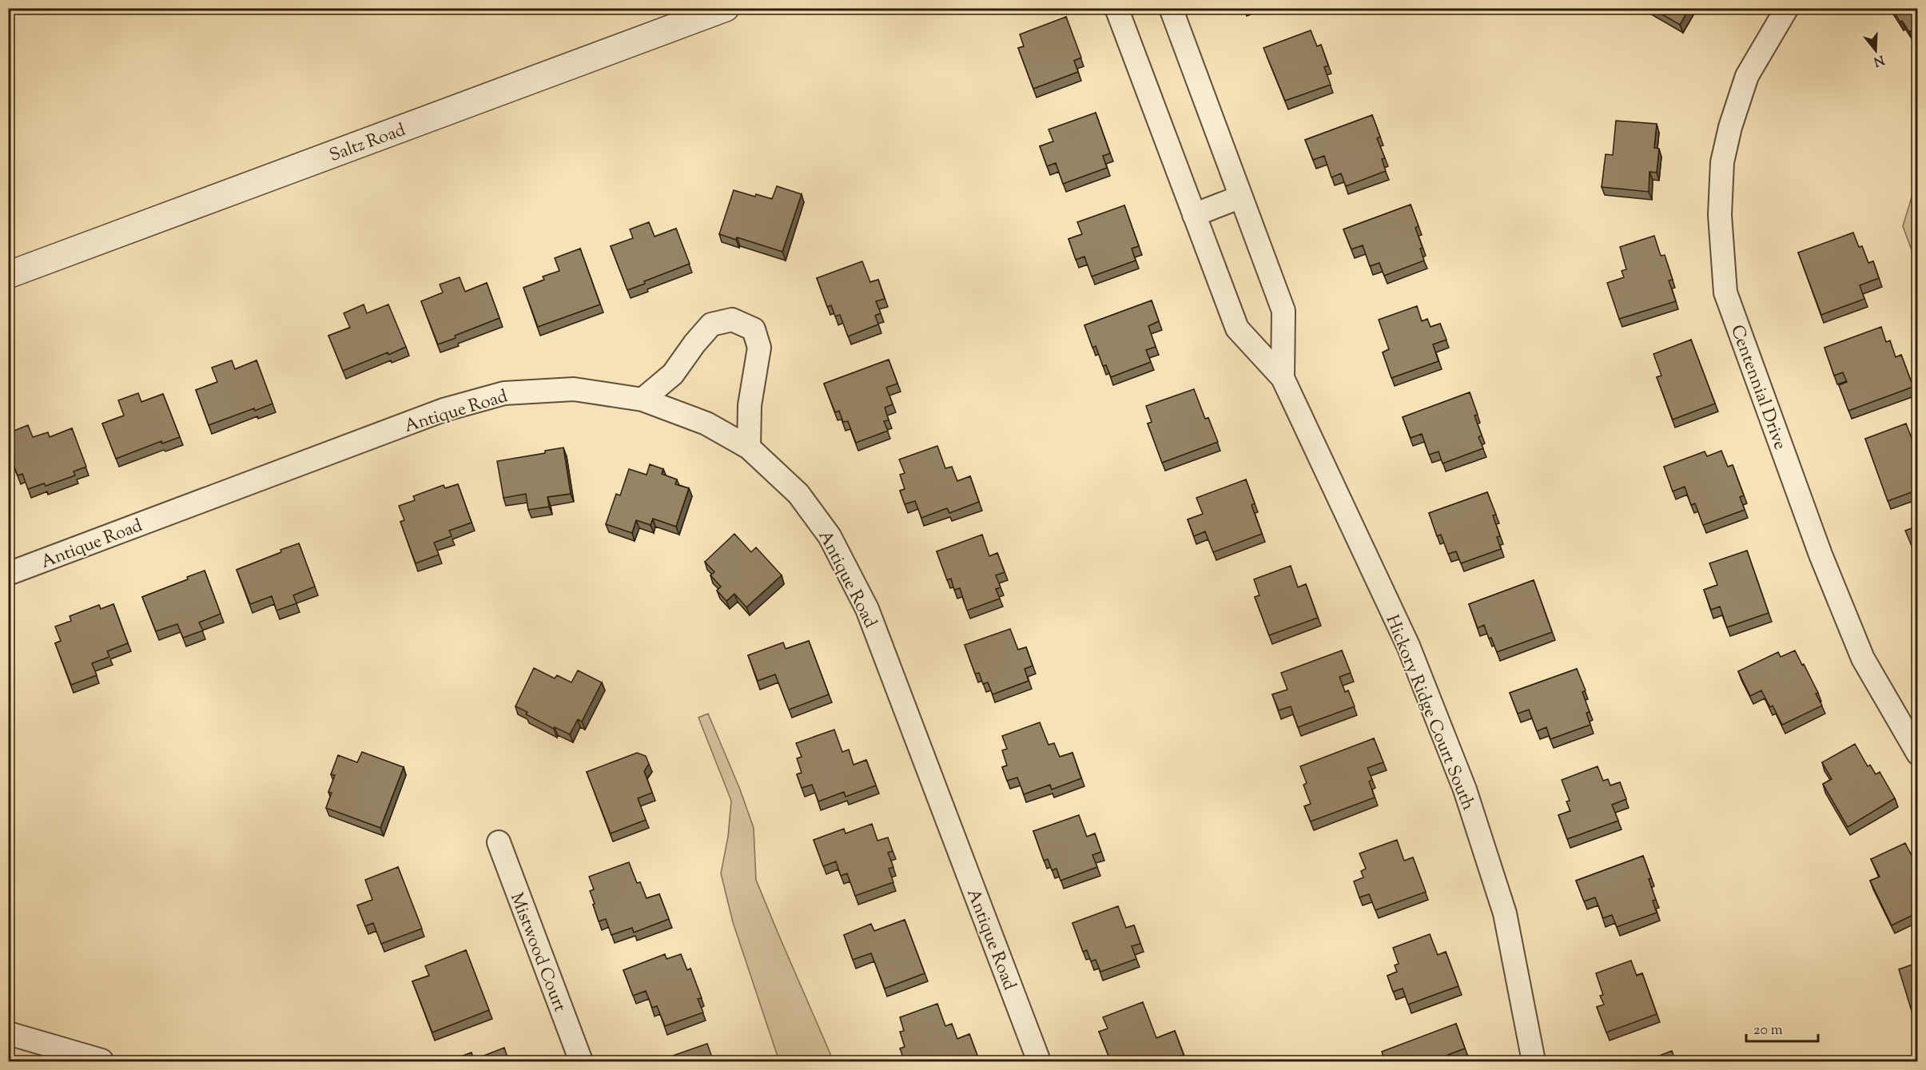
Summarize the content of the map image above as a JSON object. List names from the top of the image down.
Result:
{
  "streets": {
    "street": [
      "Saltz Road",
      "Centennial Drive",
      "Antique Road",
      "Hickory Ridge Court South",
      "Mistwood Court"
    ]
  },
  "scale_bar": "20 m",
  "north": "bottom"
}
